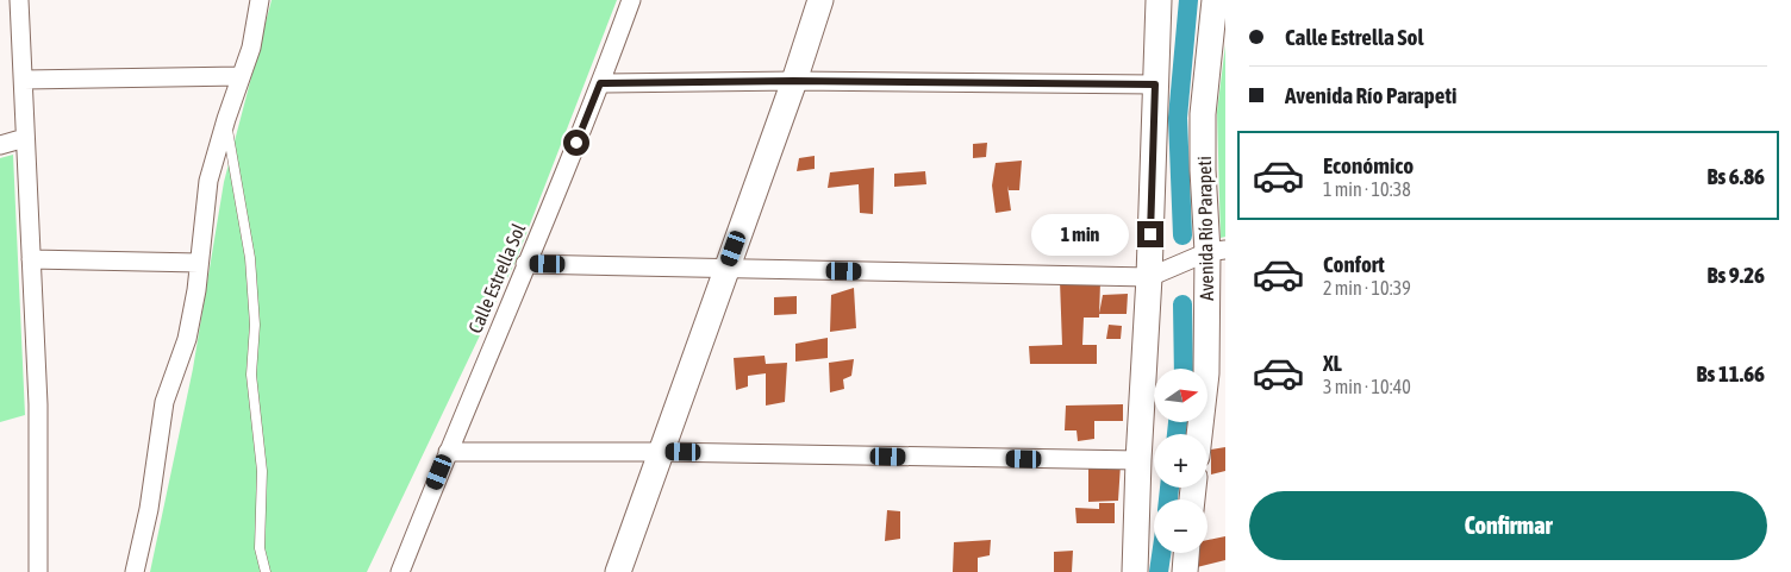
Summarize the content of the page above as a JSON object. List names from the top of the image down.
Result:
{
  "streets": {
    "street": ["Avenida Río Parapeti", "Calle Estrella Sol"]
  },
  "north": "right",
  "page": {
    "banner": ["Calle Estrella Sol", "Avenida Río Parapeti"],
    "list": [
      {
        "name": "Económico",
        "note": "1 min · 10:38",
        "value": "Bs 6.86"
      },
      {
        "name": "Confort",
        "note": "2 min · 10:39",
        "value": "Bs 9.26"
      },
      {
        "name": "XL",
        "note": "3 min · 10:40",
        "value": "Bs 11.66"
      }
    ],
    "bubble": "1 min",
    "map_buttons": ["+", "−"],
    "buttons": "Confirmar"
  }
}
